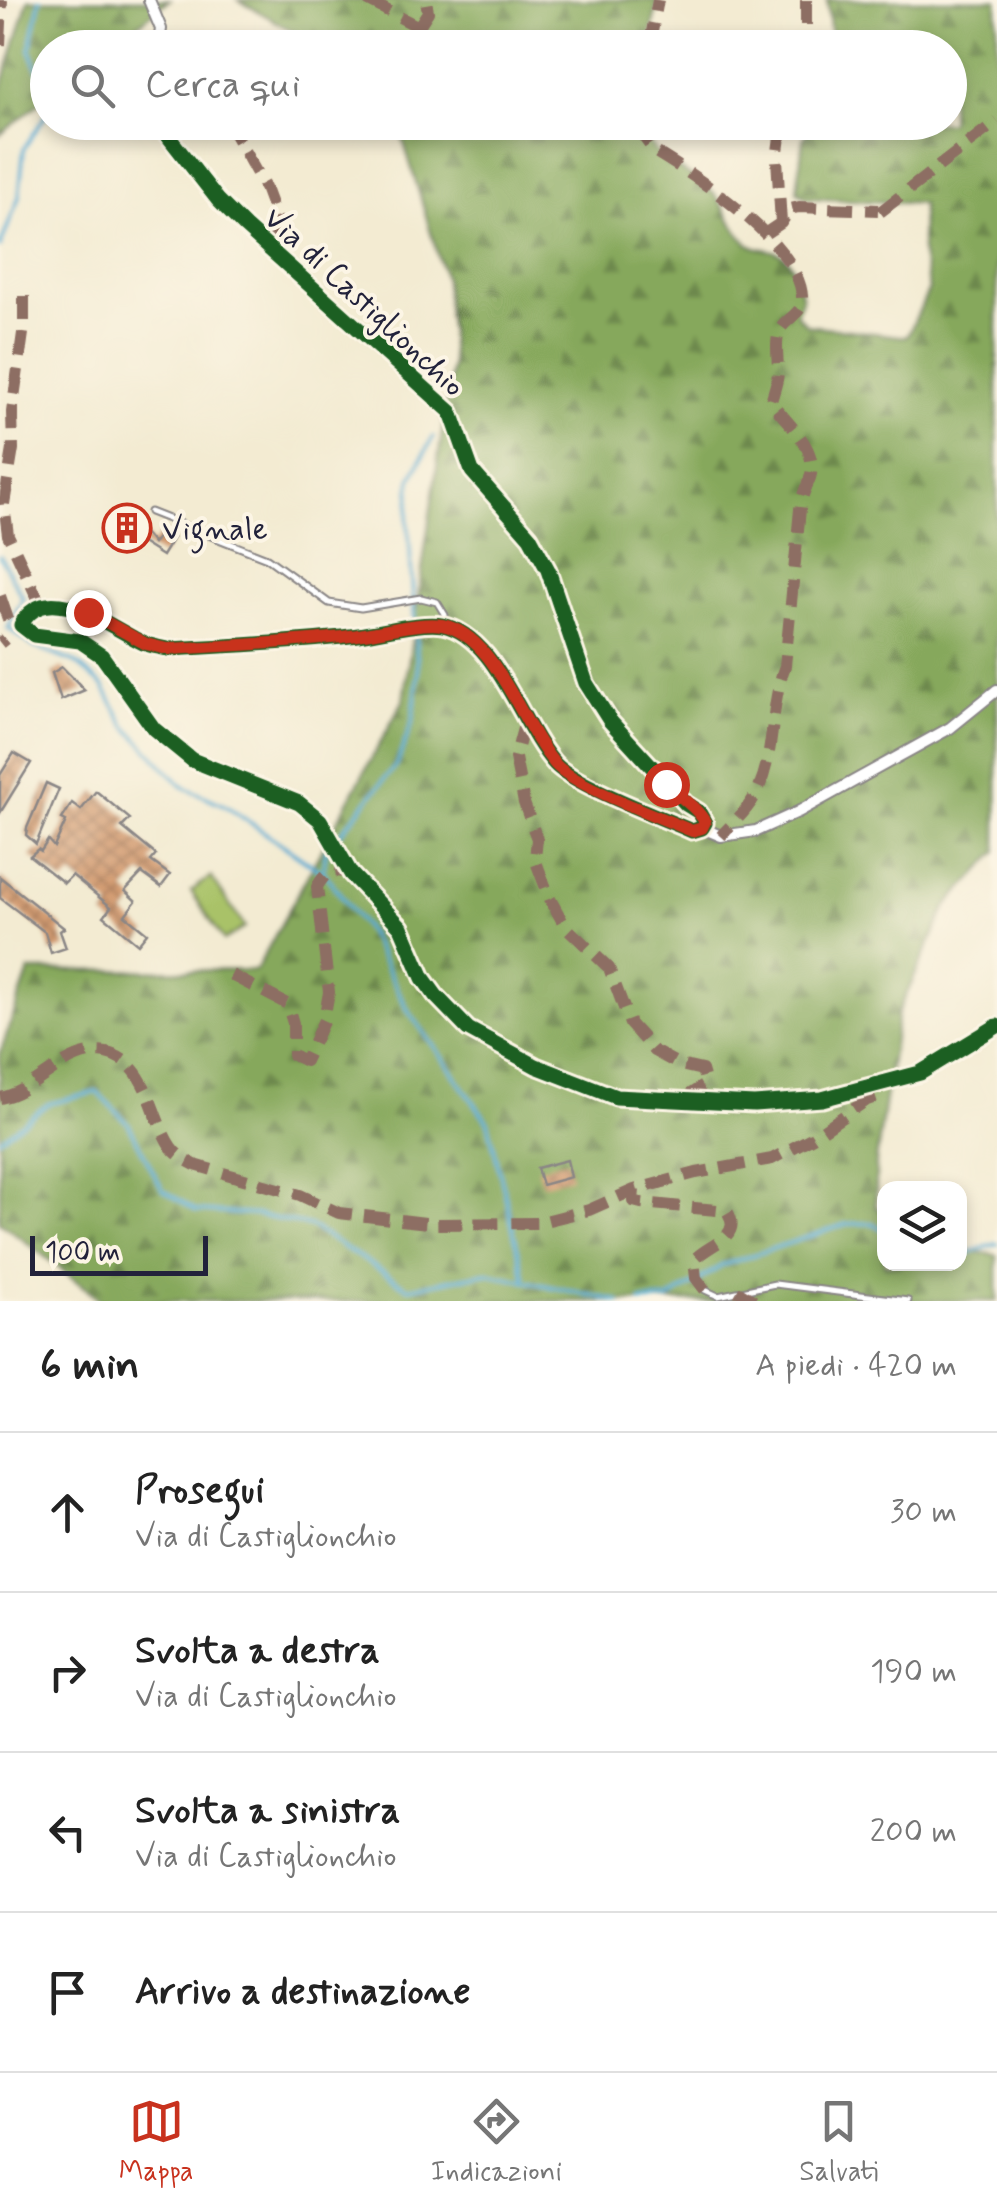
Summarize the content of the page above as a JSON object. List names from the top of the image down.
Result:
{
  "streets": {
    "street": ["Via di Castiglionchio"]
  },
  "places": {
    "building": ["Vignale"]
  },
  "scale_bar": "100 m",
  "page": {
    "search": "Cerca qui",
    "scale": "100 m",
    "heading": ["6 min", "A piedi · 420 m"],
    "list": [
      ["Prosegui", "Via di Castiglionchio", "30 m"],
      ["Svolta a destra", "Via di Castiglionchio", "190 m"],
      ["Svolta a sinistra", "Via di Castiglionchio", "200 m"],
      "Arrivo a destinazione"
    ],
    "nav": ["Mappa", "Indicazioni", "Salvati"]
  }
}
